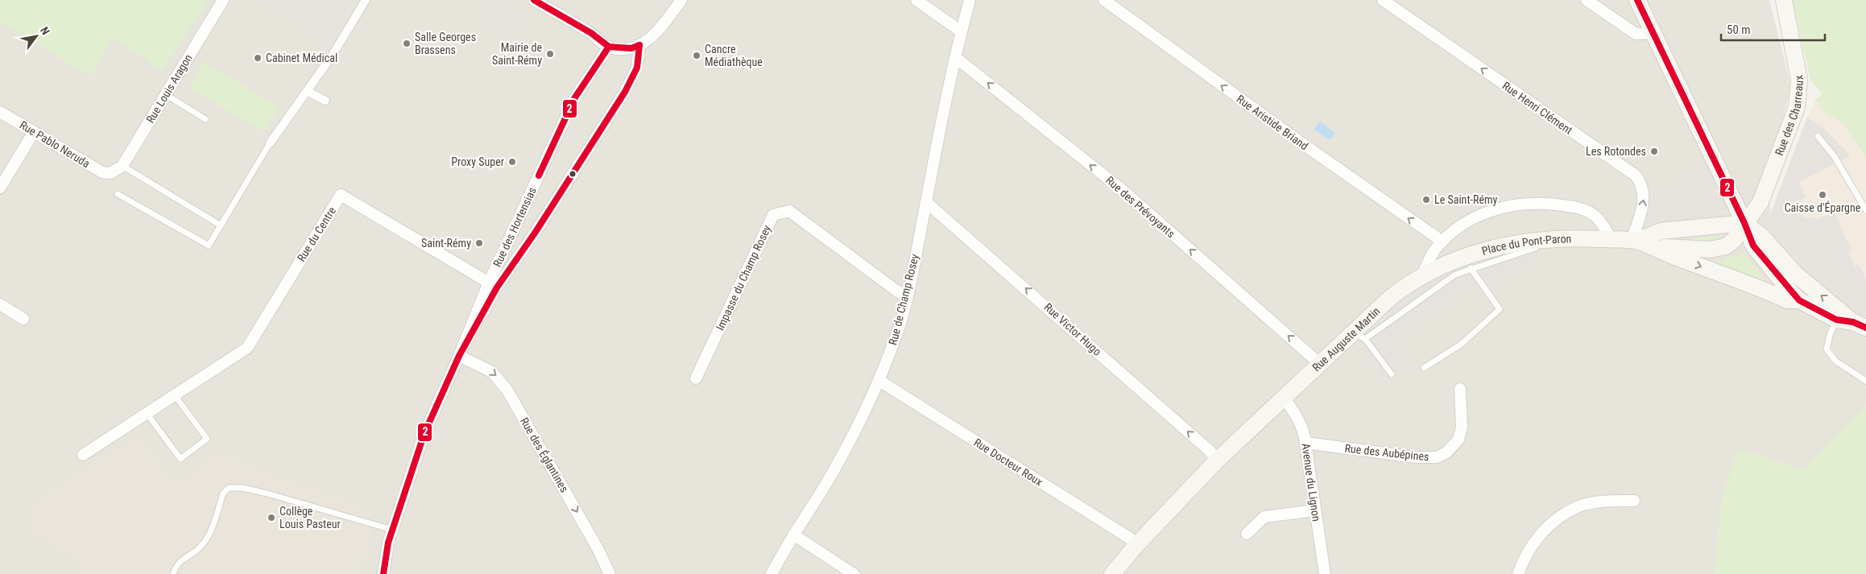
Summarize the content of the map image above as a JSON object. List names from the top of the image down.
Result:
{
  "streets": {
    "main road": ["Rue des Charreaux", "Place du Pont-Paron", "Rue Auguste Martin"],
    "street": [
      "Rue Louis Aragon",
      "Rue Henri Clément",
      "Rue Aristide Briand",
      "Rue Pablo Neruda",
      "Rue des Prévoyants",
      "Rue des Hortensias",
      "Rue du Centre",
      "Impasse du Champ Rosey",
      "Rue de Champ Rosey",
      "Rue Victor Hugo",
      "Rue des Aubépines",
      "Rue des Églantines",
      "Rue Docteur Roux",
      "Avenue du Lignon"
    ]
  },
  "crossings": [
    ["Rue Louis Aragon", "Rue Pablo Neruda"],
    ["Rue Henri Clément", "Rue des Charreaux"],
    ["Rue Henri Clément", "Place du Pont-Paron"],
    ["Rue des Charreaux", "Place du Pont-Paron"],
    ["Rue des Prévoyants", "Rue de Champ Rosey"],
    ["Rue des Prévoyants", "Rue Auguste Martin"],
    ["Rue des Hortensias", "Rue du Centre"],
    ["Rue des Hortensias", "Rue des Églantines"],
    ["Place du Pont-Paron", "Rue Auguste Martin"],
    ["Impasse du Champ Rosey", "Rue de Champ Rosey"],
    ["Rue de Champ Rosey", "Rue Victor Hugo"],
    ["Rue de Champ Rosey", "Rue Docteur Roux"],
    ["Rue Victor Hugo", "Rue Auguste Martin"],
    ["Rue Auguste Martin", "Rue Docteur Roux"],
    ["Rue Auguste Martin", "Avenue du Lignon"],
    ["Rue des Aubépines", "Avenue du Lignon"]
  ],
  "one_way": [
    "Rue Henri Clément",
    "Rue Aristide Briand",
    "Rue des Prévoyants",
    "Rue Victor Hugo",
    "Rue des Églantines"
  ],
  "places": [
    "Salle Georges Brassens",
    "Mairie de Saint-Rémy",
    "Cancre Médiathèque",
    "Cabinet Médical",
    "Les Rotondes",
    "Proxy Super",
    "Caisse d'Épargne",
    "Le Saint-Rémy",
    "Saint-Rémy",
    "Collège Louis Pasteur"
  ],
  "lines": ["transit line 2"],
  "scale_bar": "50 m",
  "north": "top right"
}
